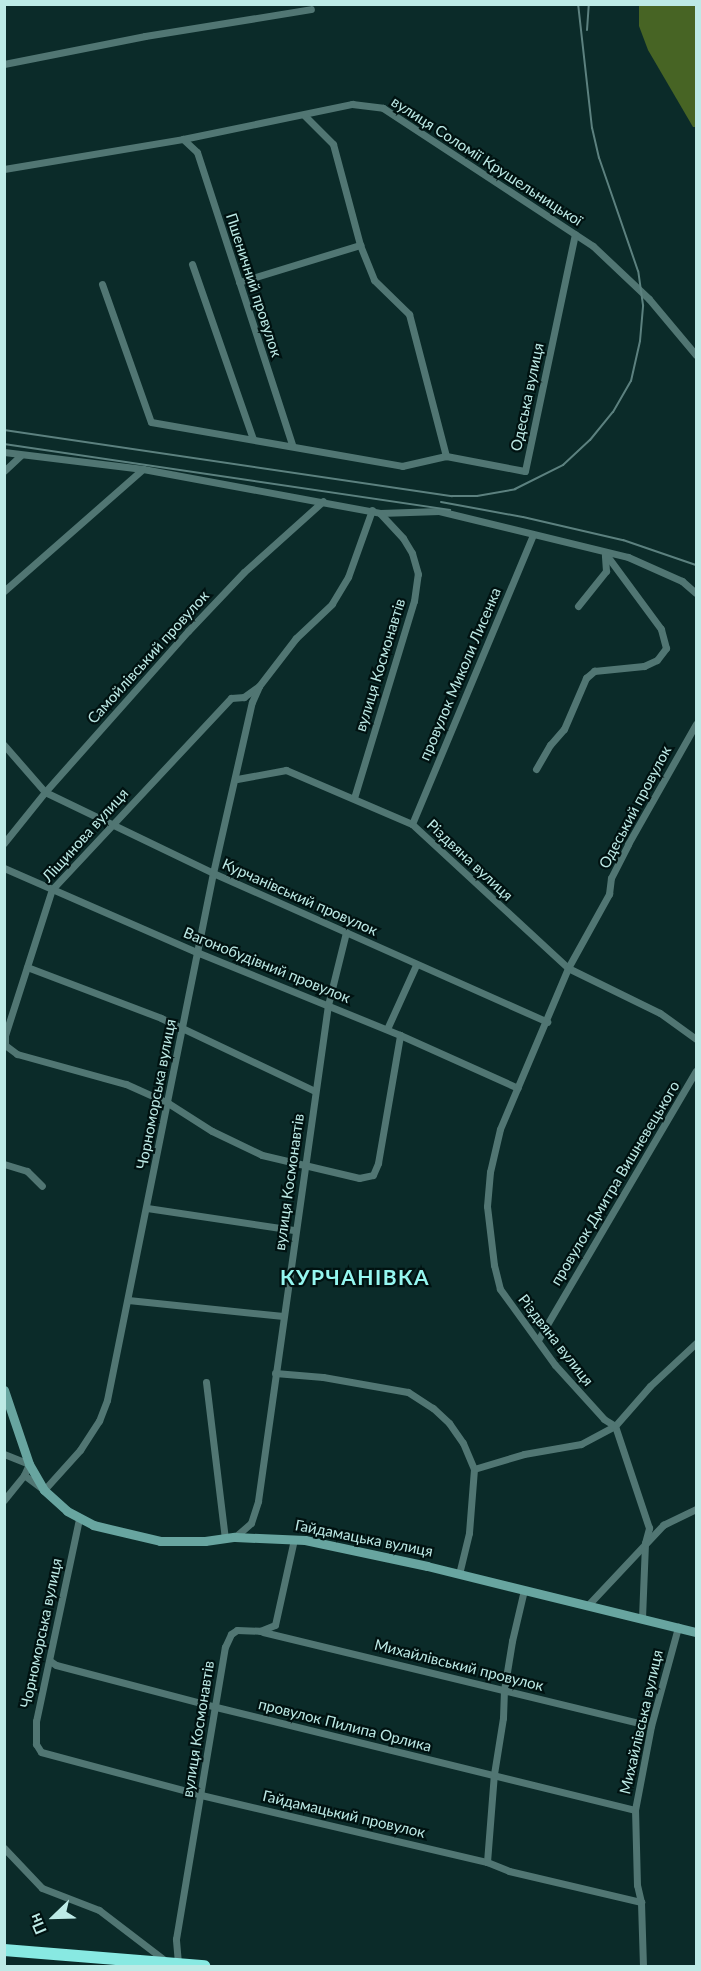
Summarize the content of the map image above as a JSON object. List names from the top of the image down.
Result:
{
  "streets": {
    "main road": ["Гайдамацька вулиця"],
    "street": [
      "вулиця Соломії Крушельницької",
      "Пшеничний провулок",
      "Одеська вулиця",
      "Самойлівський провулок",
      "вулиця Космонавтів",
      "провулок Миколи Лисенка",
      "Одеський провулок",
      "Ліщинова вулиця",
      "Різдвяна вулиця",
      "Курчанівський провулок",
      "Вагонобудівний провулок",
      "Чорноморська вулиця",
      "провулок Дмитра Вишневецького",
      "Михайлівський провулок",
      "Михайлівська вулиця",
      "провулок Пилипа Орлика",
      "Гайдамацький провулок"
    ]
  },
  "crossings": [
    ["вулиця Соломії Крушельницької", "Пшеничний провулок"],
    ["вулиця Соломії Крушельницької", "Одеська вулиця"],
    ["Пшеничний провулок", "Одеська вулиця"],
    ["Самойлівський провулок", "Курчанівський провулок"],
    ["вулиця Космонавтів", "Ліщинова вулиця"],
    ["вулиця Космонавтів", "Різдвяна вулиця"],
    ["вулиця Космонавтів", "Курчанівський провулок"],
    ["вулиця Космонавтів", "Вагонобудівний провулок"],
    ["вулиця Космонавтів", "Гайдамацька вулиця"],
    ["вулиця Космонавтів", "Михайлівський провулок"],
    ["вулиця Космонавтів", "провулок Пилипа Орлика"],
    ["вулиця Космонавтів", "Гайдамацький провулок"],
    ["провулок Миколи Лисенка", "Різдвяна вулиця"],
    ["Одеський провулок", "Різдвяна вулиця"],
    ["Ліщинова вулиця", "Курчанівський провулок"],
    ["Ліщинова вулиця", "Вагонобудівний провулок"],
    ["Ліщинова вулиця", "Чорноморська вулиця"],
    ["Різдвяна вулиця", "Курчанівський провулок"],
    ["Різдвяна вулиця", "Вагонобудівний провулок"],
    ["Різдвяна вулиця", "Чорноморська вулиця"],
    ["Різдвяна вулиця", "провулок Дмитра Вишневецького"],
    ["Курчанівський провулок", "Чорноморська вулиця"],
    ["Вагонобудівний провулок", "Чорноморська вулиця"],
    ["Чорноморська вулиця", "Гайдамацька вулиця"],
    ["Чорноморська вулиця", "провулок Пилипа Орлика"],
    ["Чорноморська вулиця", "Гайдамацький провулок"],
    ["Гайдамацька вулиця", "Михайлівська вулиця"],
    ["Михайлівський провулок", "Михайлівська вулиця"],
    ["Михайлівська вулиця", "провулок Пилипа Орлика"],
    ["Михайлівська вулиця", "Гайдамацький провулок"]
  ],
  "districts": ["КУРЧАНІВКА"],
  "north": "bottom left"
}
